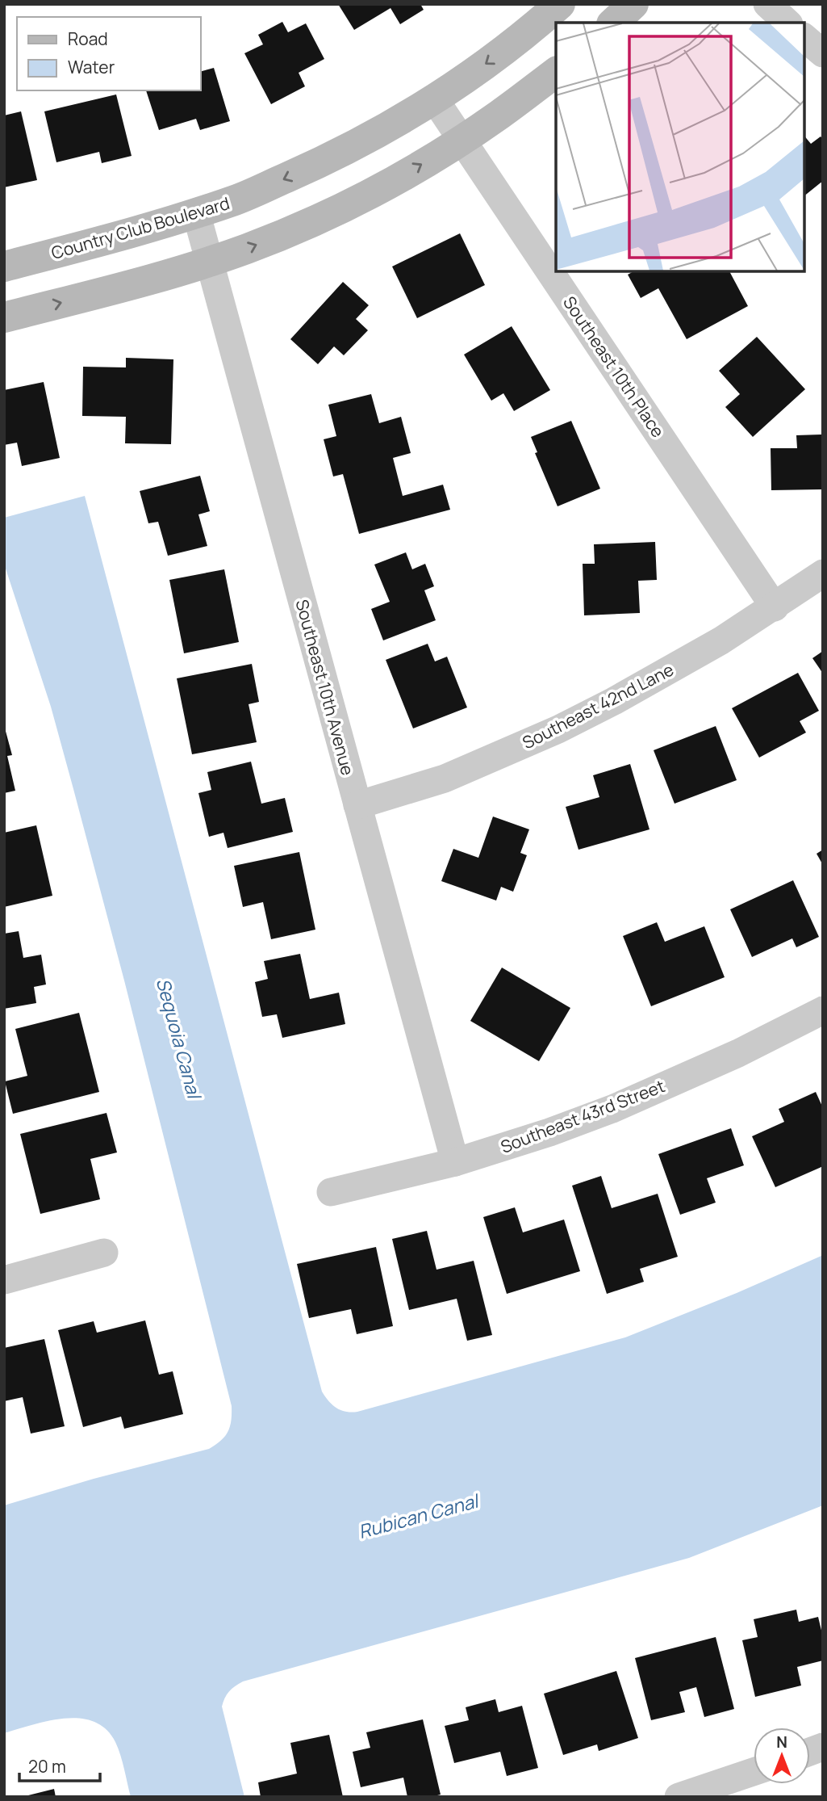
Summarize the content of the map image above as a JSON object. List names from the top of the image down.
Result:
{
  "streets": {
    "main road": ["Country Club Boulevard"],
    "street": [
      "Southeast 10th Place",
      "Southeast 10th Avenue",
      "Southeast 42nd Lane",
      "Southeast 43rd Street"
    ]
  },
  "crossings": [
    ["Country Club Boulevard", "Southeast 10th Place"],
    ["Country Club Boulevard", "Southeast 10th Avenue"],
    ["Southeast 10th Place", "Southeast 42nd Lane"],
    ["Southeast 10th Avenue", "Southeast 42nd Lane"],
    ["Southeast 10th Avenue", "Southeast 43rd Street"]
  ],
  "water": ["Sequoia Canal", "Rubican Canal"],
  "legend": ["Road", "Water"],
  "scale_bar": "20 m",
  "north": "top"
}
